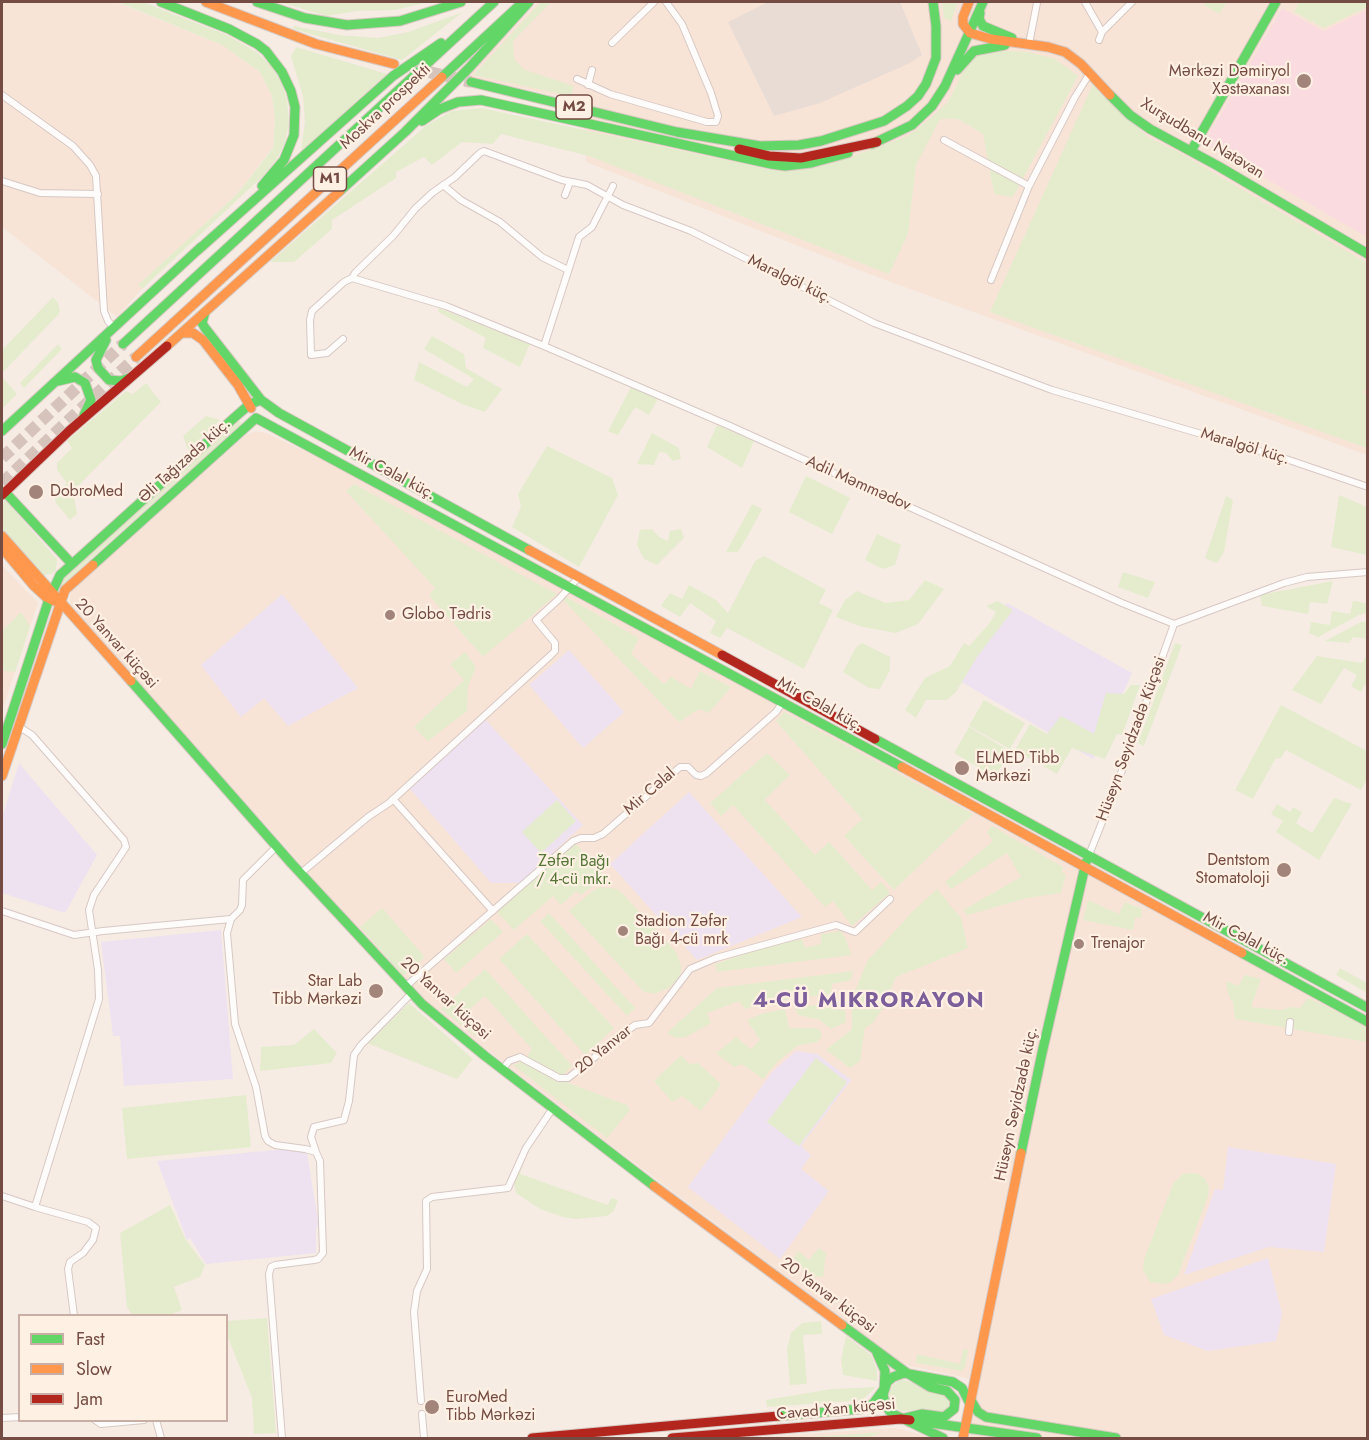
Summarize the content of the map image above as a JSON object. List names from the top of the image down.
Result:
{
  "streets": {
    "main road": [
      "Moskva prospekti",
      "M2",
      "Xurşudbanu Natəvan",
      "M1",
      "Əli Tağızadə küç.",
      "Mir Cəlal küç.",
      "20 Yanvar küçəsi",
      "Hüseyn Seyidzadə küç.",
      "Cavad Xan küçəsi"
    ],
    "street": [
      "Maralgöl küç.",
      "Adil Məmmədov",
      "Hüseyn Seyidzadə Küçəsi",
      "Mir Cəlal",
      "20 Yanvar"
    ]
  },
  "crossings": [
    ["Moskva prospekti", "Mir Cəlal küç."],
    ["Maralgöl küç.", "Adil Məmmədov"],
    ["Əli Tağızadə küç.", "Mir Cəlal küç."],
    ["Əli Tağızadə küç.", "20 Yanvar küçəsi"],
    ["Mir Cəlal küç.", "Hüseyn Seyidzadə Küçəsi"],
    ["Mir Cəlal küç.", "Mir Cəlal"],
    ["Mir Cəlal küç.", "Hüseyn Seyidzadə küç."],
    ["Adil Məmmədov", "Hüseyn Seyidzadə Küçəsi"],
    ["20 Yanvar küçəsi", "20 Yanvar"],
    ["20 Yanvar küçəsi", "Cavad Xan küçəsi"],
    ["Hüseyn Seyidzadə Küçəsi", "Hüseyn Seyidzadə küç."],
    ["Hüseyn Seyidzadə küç.", "Cavad Xan küçəsi"]
  ],
  "districts": ["4-CÜ MIKRORAYON"],
  "parks": ["Zəfər Bağı / 4-cü mkr."],
  "places": [
    "Mərkəzi Dəmiryol Xəstəxanası",
    "DobroMed",
    "Globo Tədris",
    "ELMED Tibb Mərkəzi",
    "Dentstom Stomatoloji",
    "Stadion Zəfər Bağı 4-cü mrk",
    "Trenajor",
    "Star Lab Tibb Mәrkәzi",
    "EuroMed Tibb Mərkəzi"
  ],
  "legend": ["Fast", "Slow", "Jam"]
}
